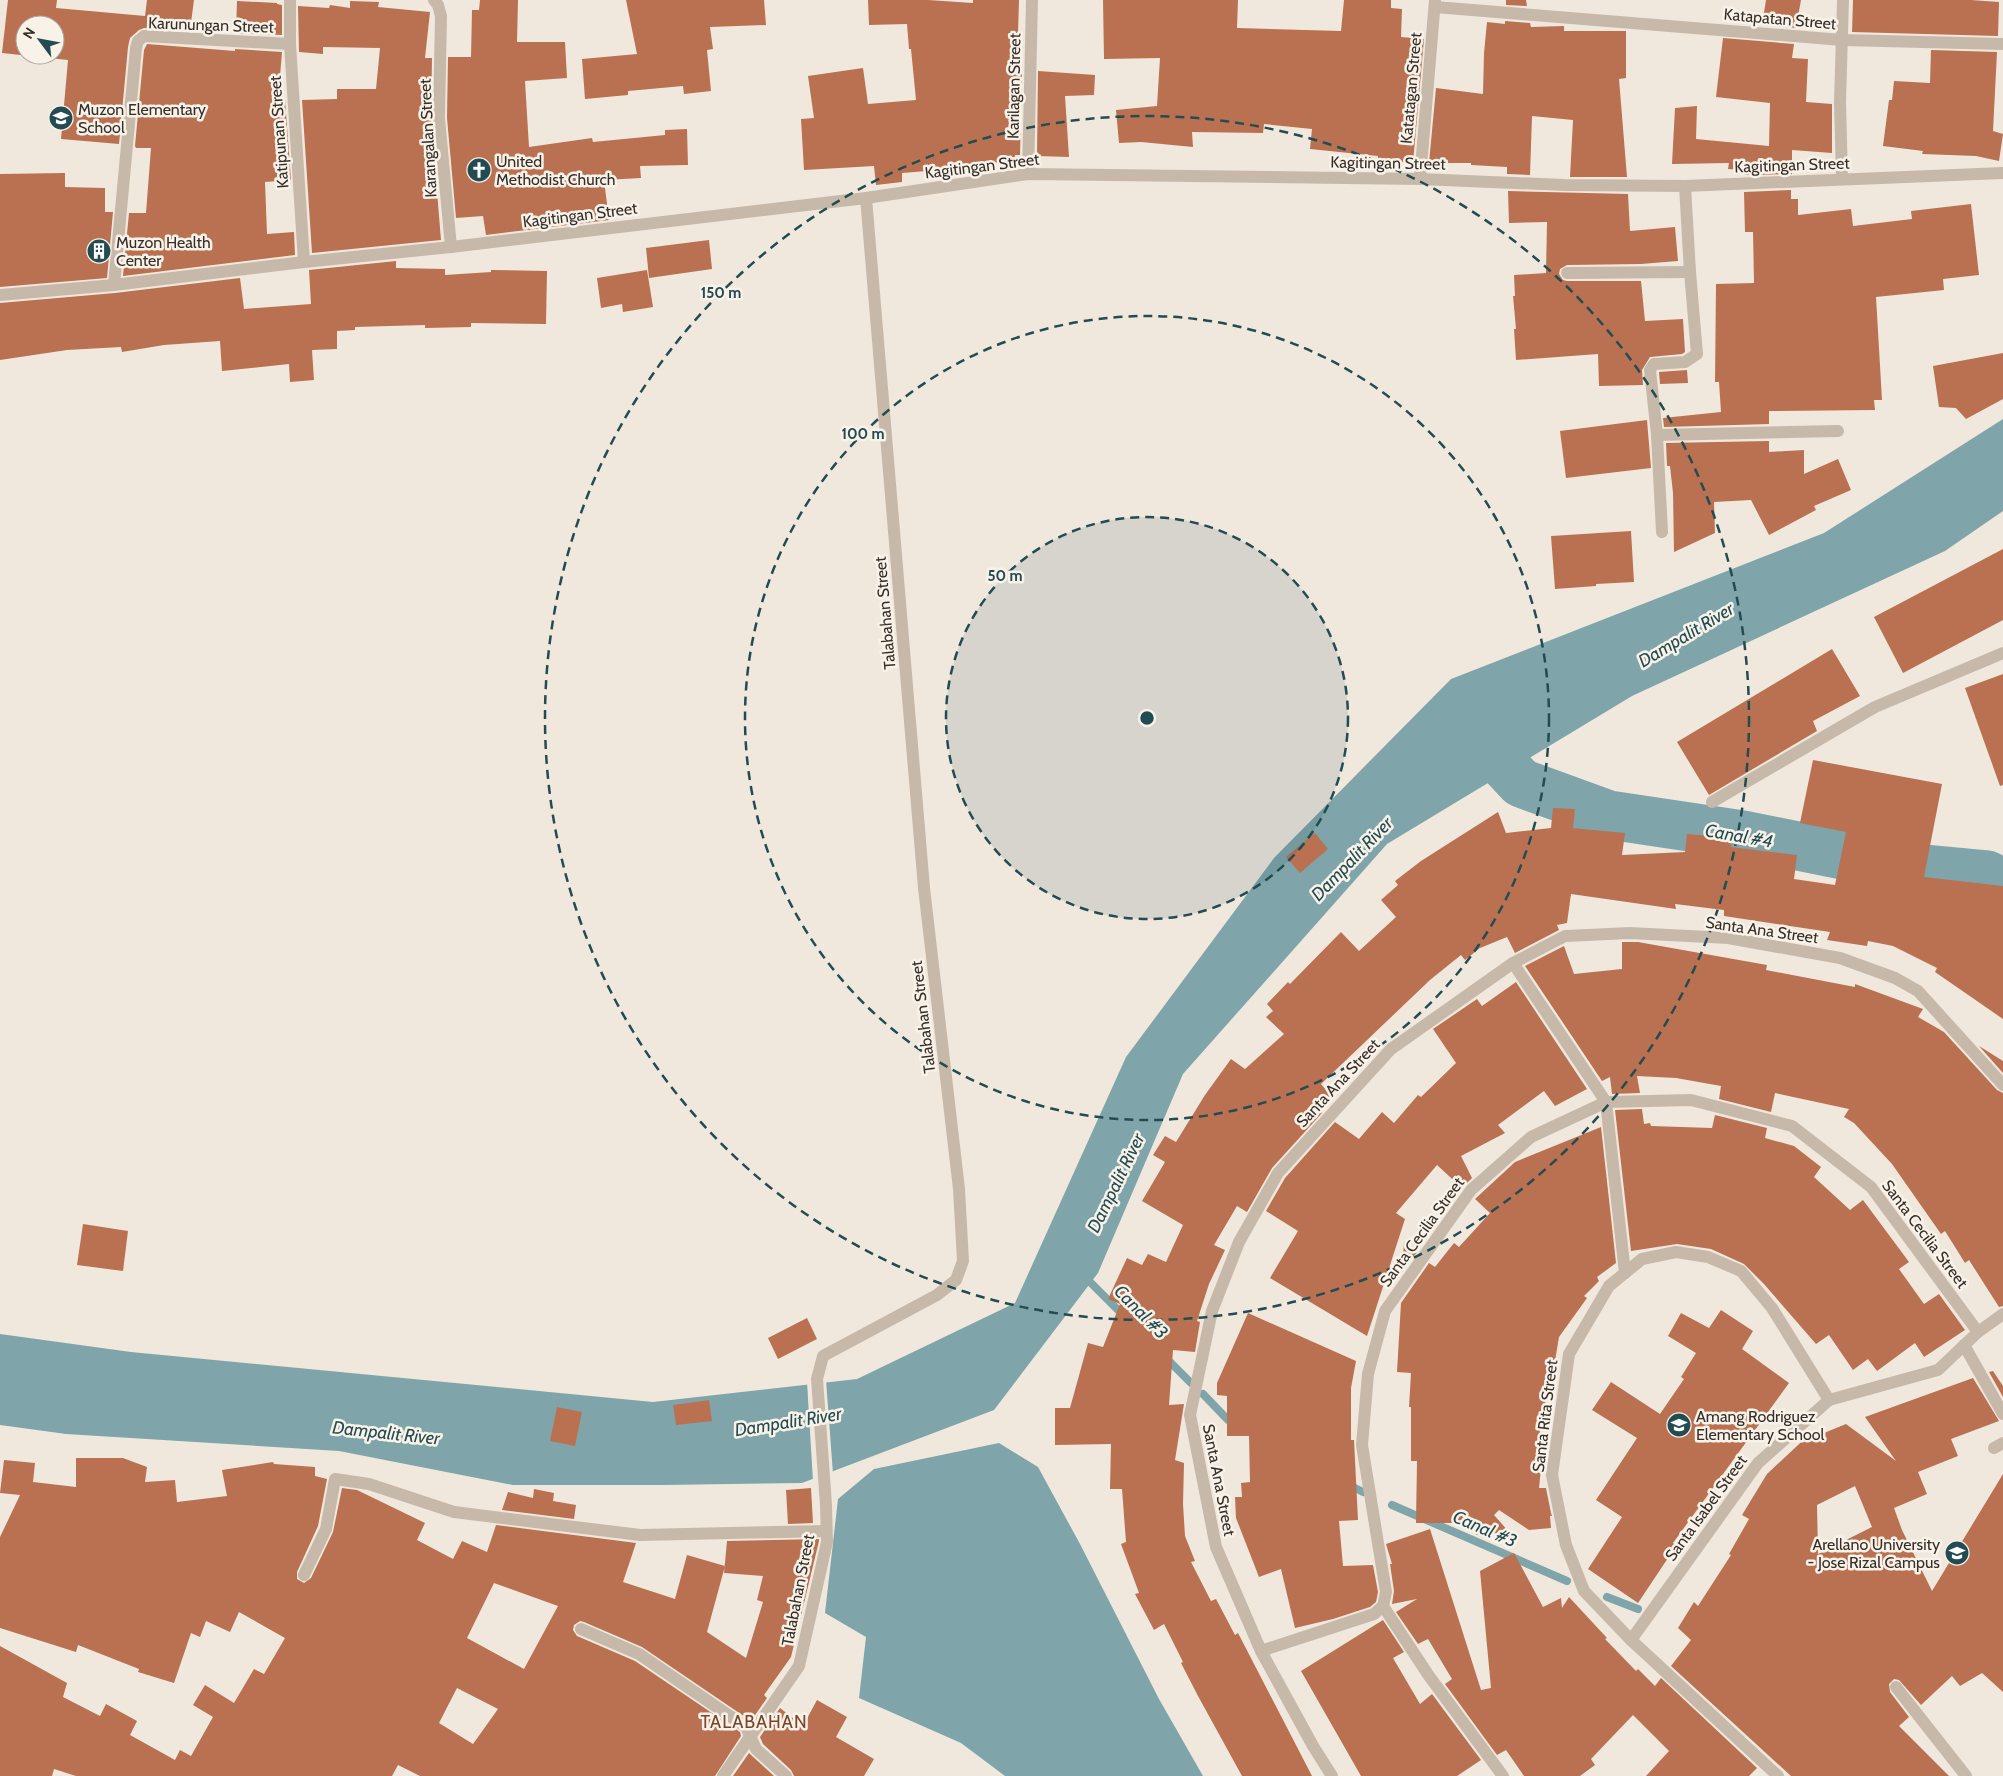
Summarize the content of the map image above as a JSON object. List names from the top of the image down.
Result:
{
  "streets": {
    "street": [
      "Katapatan Street",
      "Karunungan Street",
      "Karilagan Street",
      "Katatagan Street",
      "Katipunan Street",
      "Karangalan Street",
      "Kagitingan Street",
      "Talabahan Street",
      "Santa Ana Street",
      "Santa Cecilia Street",
      "Santa Rita Street",
      "Santa Isabel Street"
    ]
  },
  "crossings": [
    ["Katapatan Street", "Katatagan Street"],
    ["Karunungan Street", "Katipunan Street"],
    ["Karunungan Street", "Kagitingan Street"],
    ["Karilagan Street", "Kagitingan Street"],
    ["Katatagan Street", "Kagitingan Street"],
    ["Katipunan Street", "Kagitingan Street"],
    ["Karangalan Street", "Kagitingan Street"],
    ["Kagitingan Street", "Talabahan Street"],
    ["Santa Cecilia Street", "Santa Isabel Street"],
    ["Santa Rita Street", "Santa Isabel Street"]
  ],
  "districts": ["TALABAHAN"],
  "water": ["Dampalit River", "Canal #4", "Canal #3"],
  "places": {
    "school or university": ["Muzon Elementary School", "Amang Rodriguez Elementary School", "Arellano University - Jose Rizal Campus"],
    "church": ["United Methodist Church"],
    "building": ["Muzon Health Center"]
  },
  "north": "top left",
  "rings": ["150 m", "100 m", "50 m"]
}
